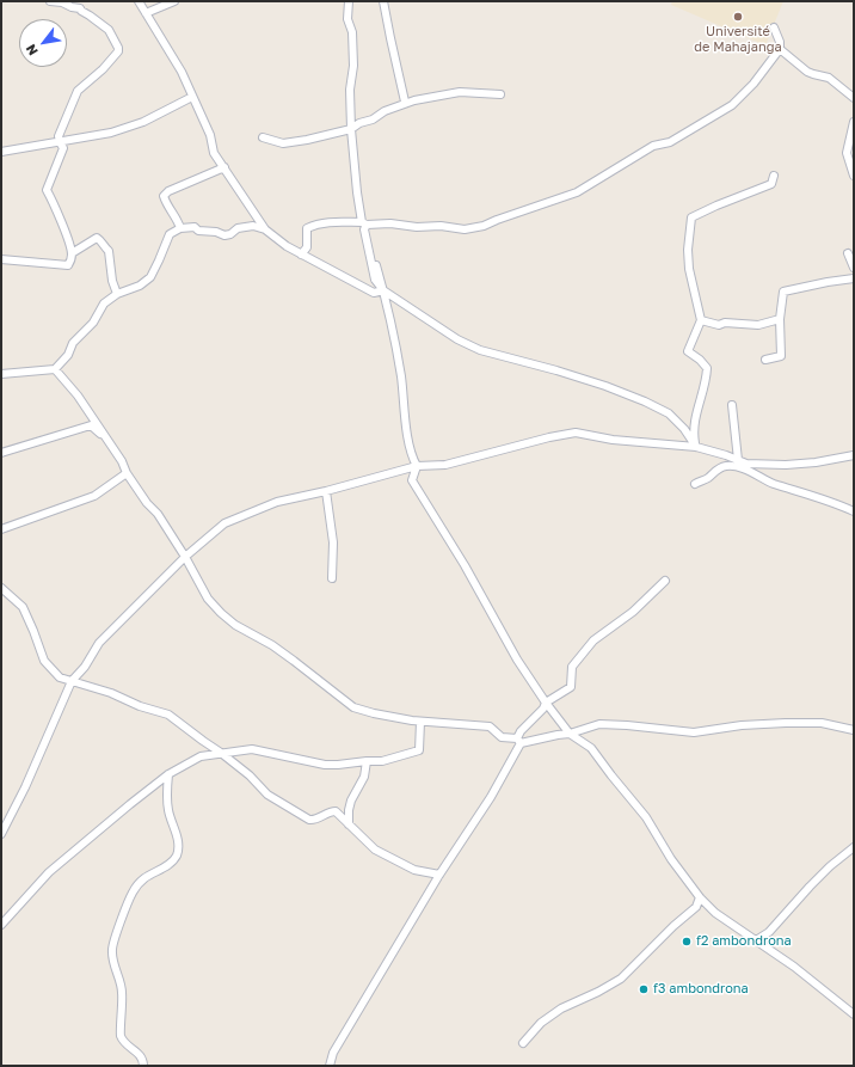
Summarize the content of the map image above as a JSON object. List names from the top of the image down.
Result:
{
  "places": ["Université de Mahajanga", "f2 ambondrona", "f3 ambondrona"],
  "north": "bottom left"
}
